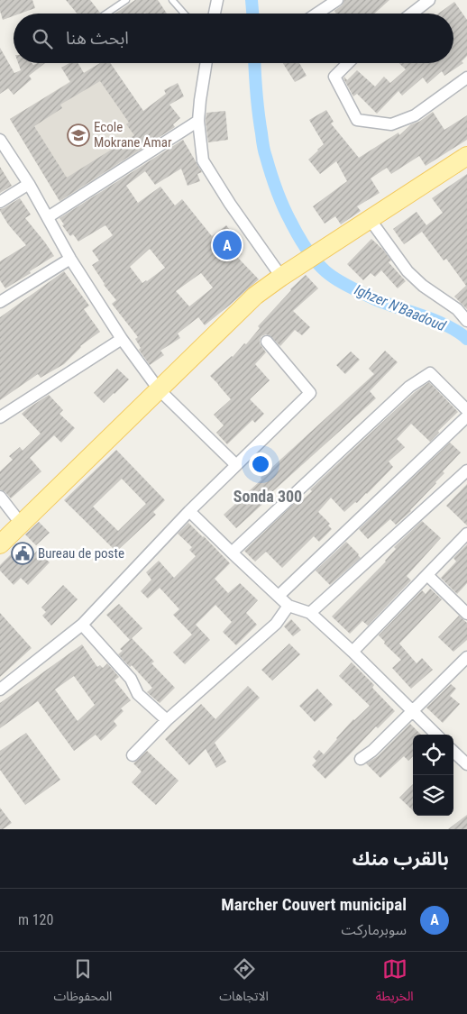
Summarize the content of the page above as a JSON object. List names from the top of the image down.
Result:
{
  "districts": ["Sonda 300"],
  "water": ["Ighzer N'Baadoud"],
  "places": {
    "school or university": ["Ecole Mokrane Amar"],
    "public building": ["Bureau de poste"]
  },
  "page": {
    "search": "ابحث هنا",
    "pins": "A",
    "heading": "بالقرب منك",
    "list": [
      {
        "mark": "A",
        "name": "Marcher Couvert municipal",
        "note": "سوبرماركت",
        "value": "120 m"
      }
    ],
    "nav": ["الخريطة", "الاتجاهات", "المحفوظات"]
  }
}
